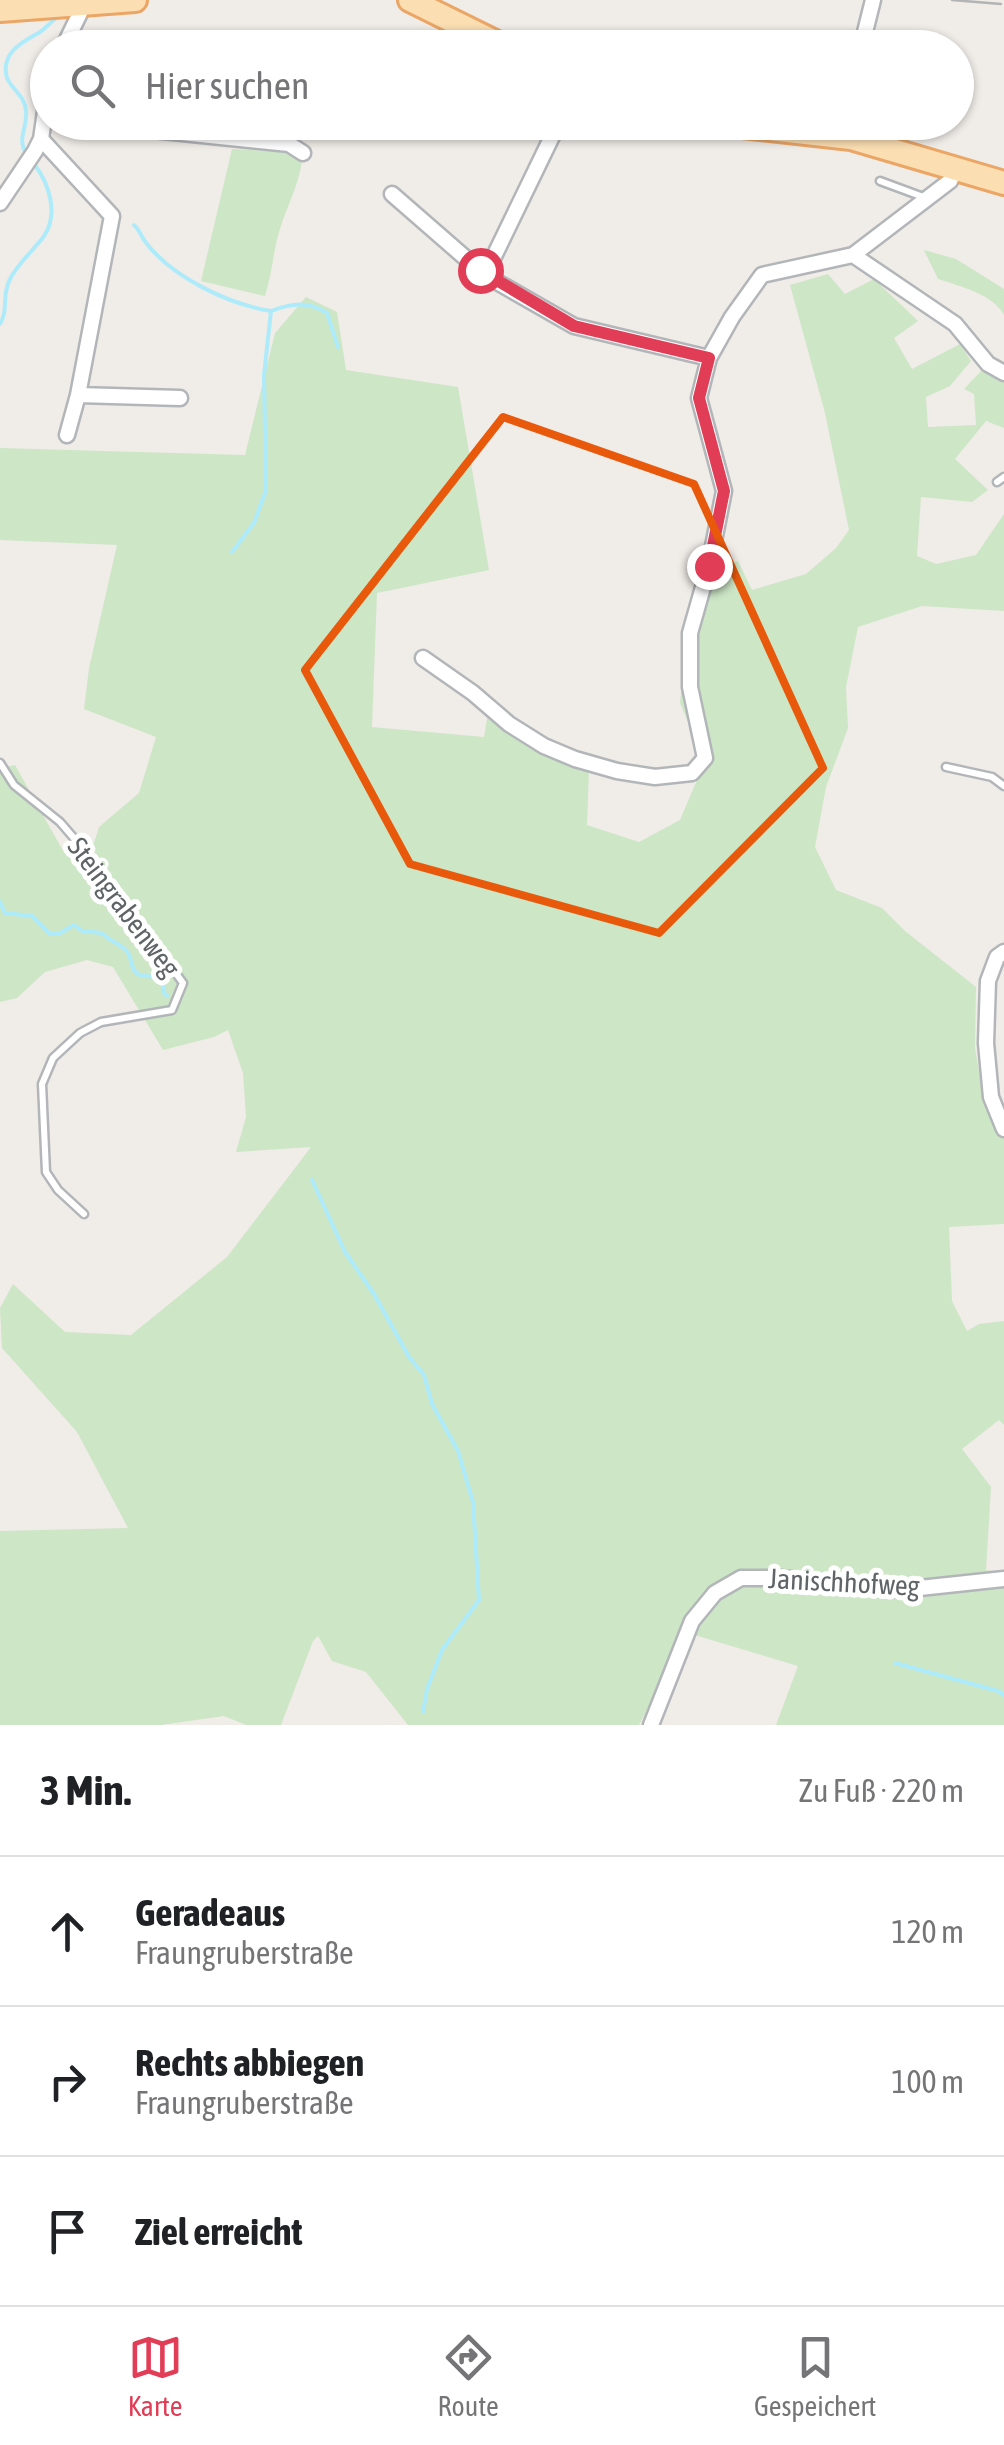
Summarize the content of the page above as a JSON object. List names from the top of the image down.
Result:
{
  "streets": {
    "street": ["Janischhofweg"],
    "lane": ["Steingrabenweg"]
  },
  "page": {
    "search": "Hier suchen",
    "heading": ["3 Min.", "Zu Fuß · 220 m"],
    "list": [
      ["Geradeaus", "Fraungruberstraße", "120 m"],
      ["Rechts abbiegen", "Fraungruberstraße", "100 m"],
      "Ziel erreicht"
    ],
    "nav": ["Karte", "Route", "Gespeichert"]
  }
}
